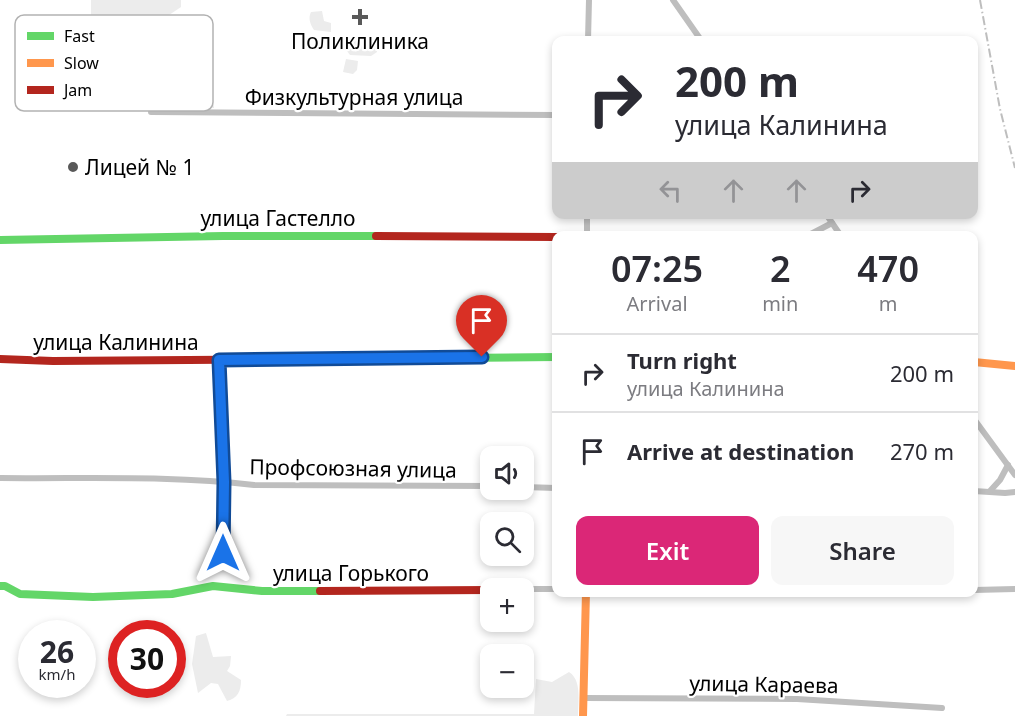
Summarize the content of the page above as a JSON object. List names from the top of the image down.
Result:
{
  "streets": {
    "street": [
      "Физкультурная улица",
      "улица Гастелло",
      "улица Калинина",
      "Профсоюзная улица",
      "улица Горького",
      "улица Караева"
    ]
  },
  "places": {
    "health": ["Поликлиника"],
    "other": ["Лицей № 1"]
  },
  "legend": ["Fast", "Slow", "Jam"],
  "page": {
    "turn": ["200 m", "улица Калинина"],
    "eta": [
      "07:25",
      "Arrival",
      "2",
      "min",
      "470",
      "m"
    ],
    "list": [
      {
        "name": "Turn right",
        "note": "улица Калинина",
        "value": "200 m"
      },
      {
        "name": "Arrive at destination",
        "value": "270 m"
      }
    ],
    "map_buttons": ["+", "−"],
    "buttons": ["Exit", "Share"],
    "speed": "26 km/h",
    "limit": "30"
  }
}
